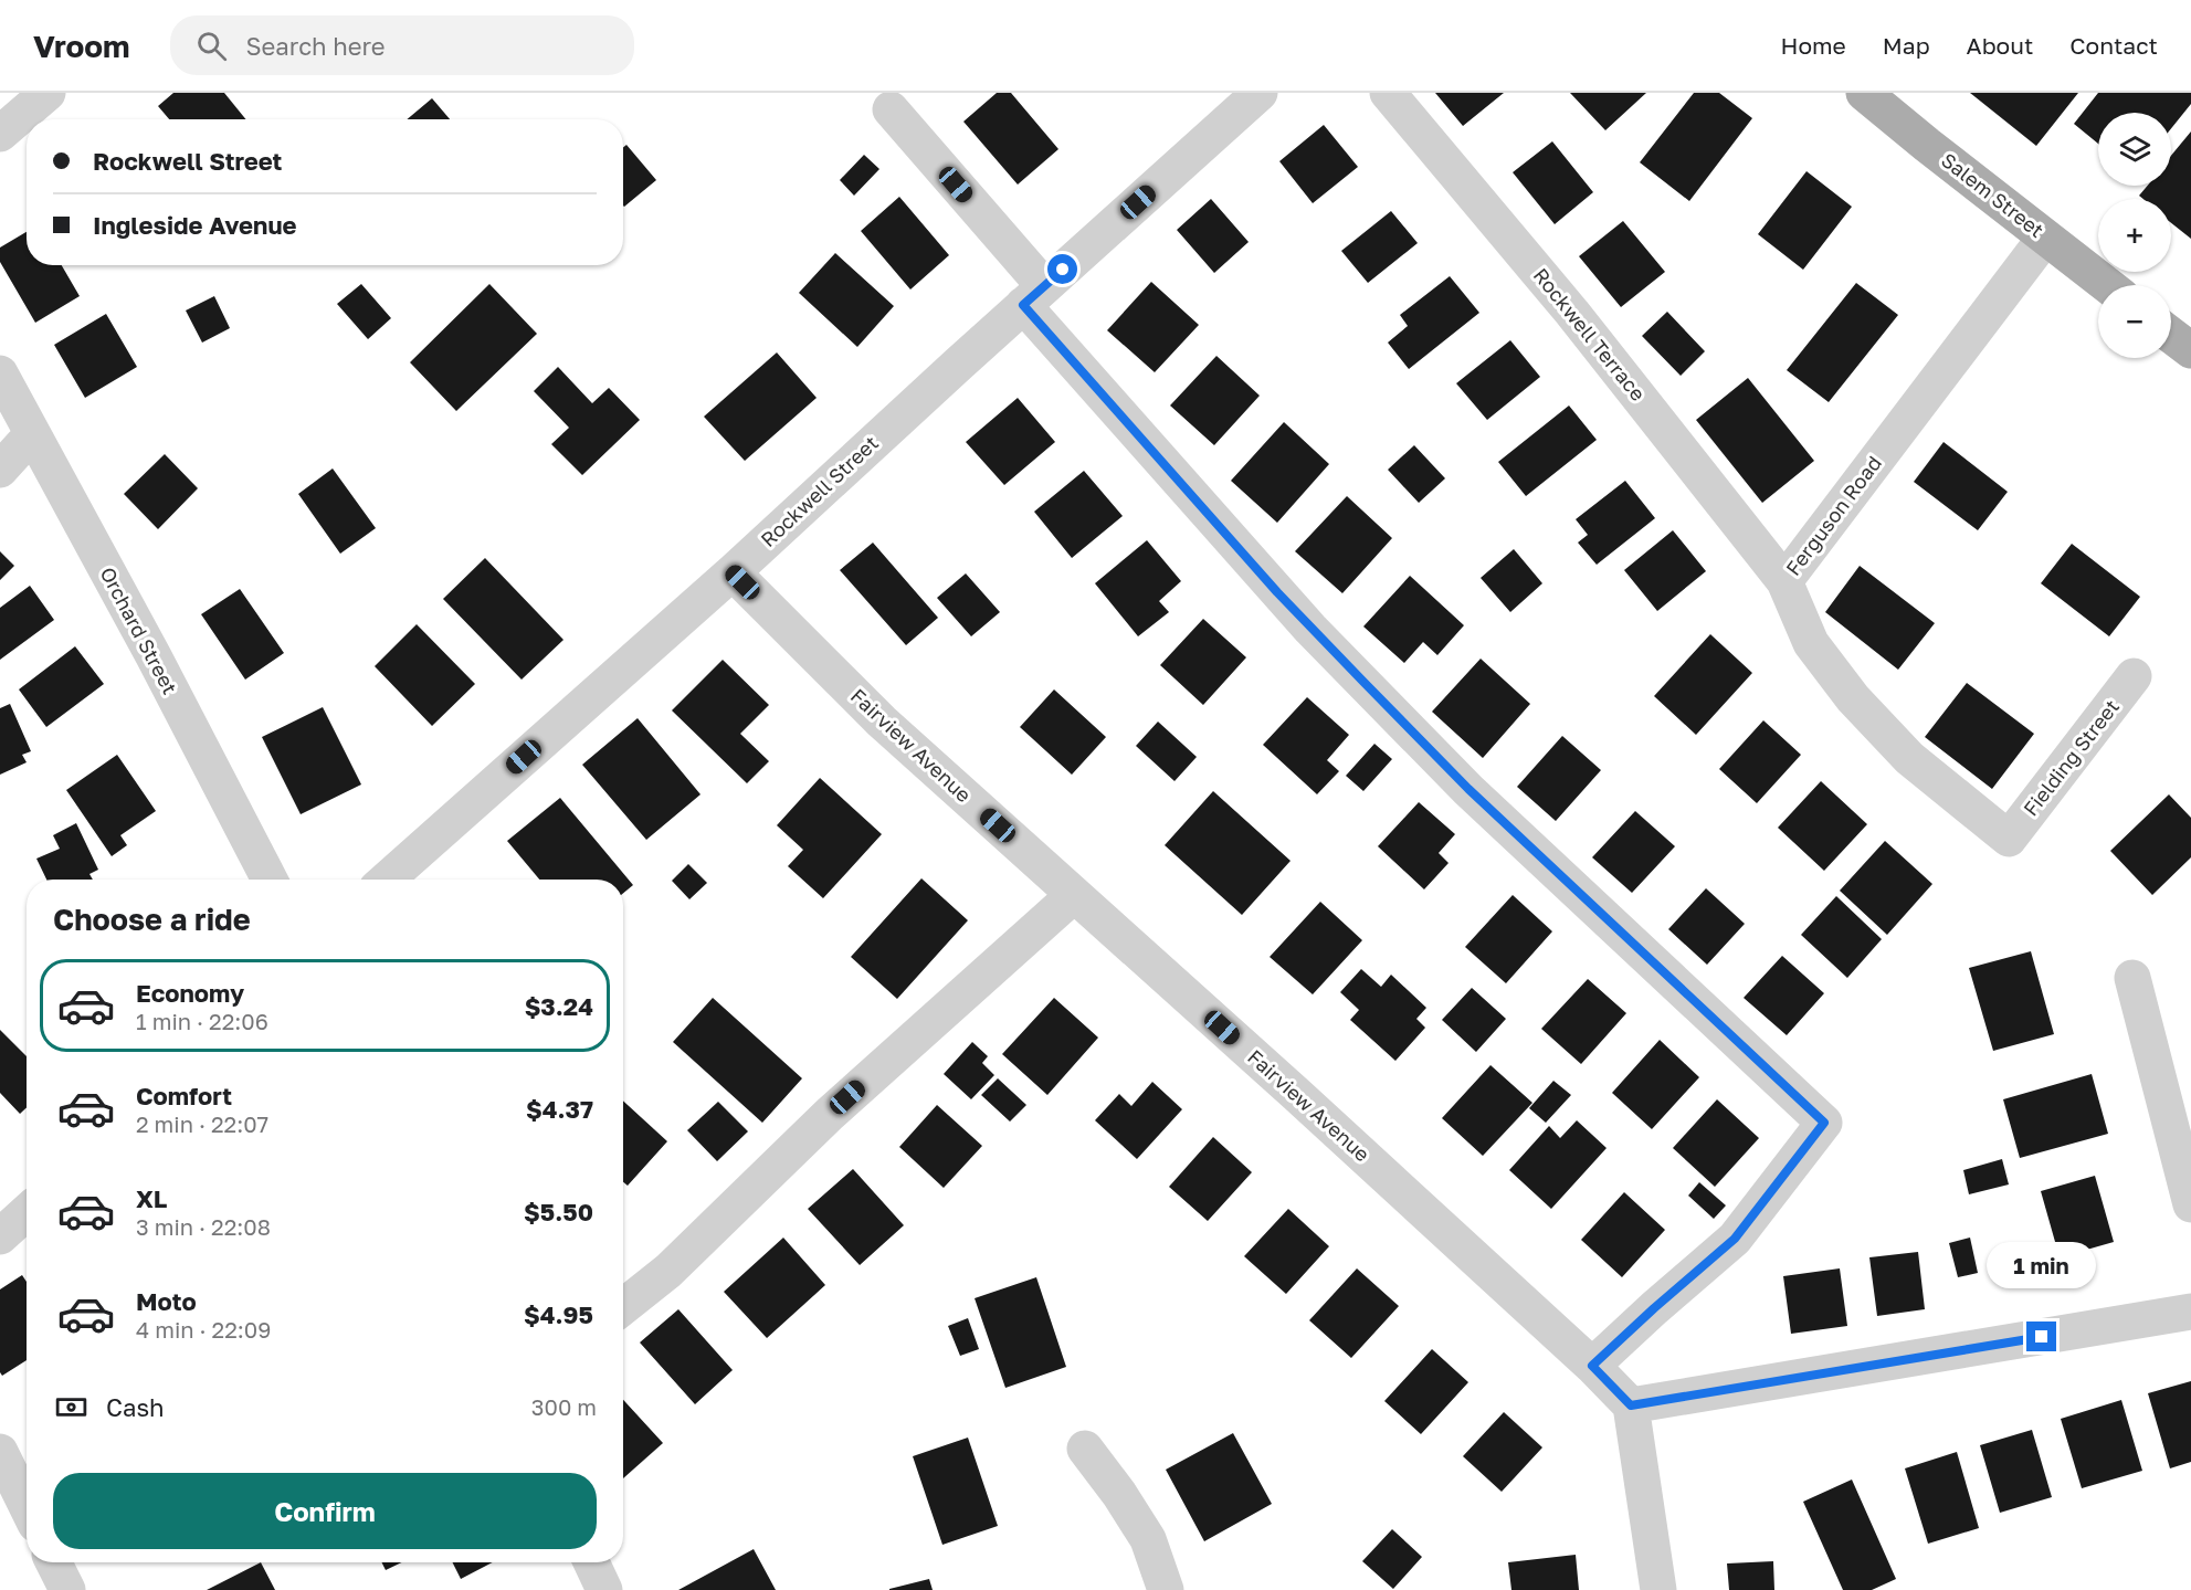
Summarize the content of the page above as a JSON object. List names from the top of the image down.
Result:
{
  "streets": {
    "main road": ["Salem Street"],
    "street": [
      "Rockwell Terrace",
      "Rockwell Street",
      "Ferguson Road",
      "Orchard Street",
      "Fairview Avenue",
      "Fielding Street"
    ]
  },
  "crossings": [
    ["Salem Street", "Ferguson Road"],
    ["Rockwell Terrace", "Ferguson Road"],
    ["Rockwell Street", "Fairview Avenue"],
    ["Ferguson Road", "Fielding Street"]
  ],
  "page": {
    "header": "Vroom",
    "search": "Search here",
    "nav": [
      "Home",
      "Map",
      "About",
      "Contact"
    ],
    "map_buttons": ["+", "−"],
    "banner": ["Rockwell Street", "Ingleside Avenue"],
    "heading": "Choose a ride",
    "list": [
      {
        "name": "Economy",
        "note": "1 min · 22:06",
        "value": "$3.24"
      },
      {
        "name": "Comfort",
        "note": "2 min · 22:07",
        "value": "$4.37"
      },
      {
        "name": "XL",
        "note": "3 min · 22:08",
        "value": "$5.50"
      },
      {
        "name": "Moto",
        "note": "4 min · 22:09",
        "value": "$4.95"
      }
    ],
    "bubble": "1 min",
    "pay": ["Cash", "300 m"],
    "buttons": "Confirm"
  }
}
